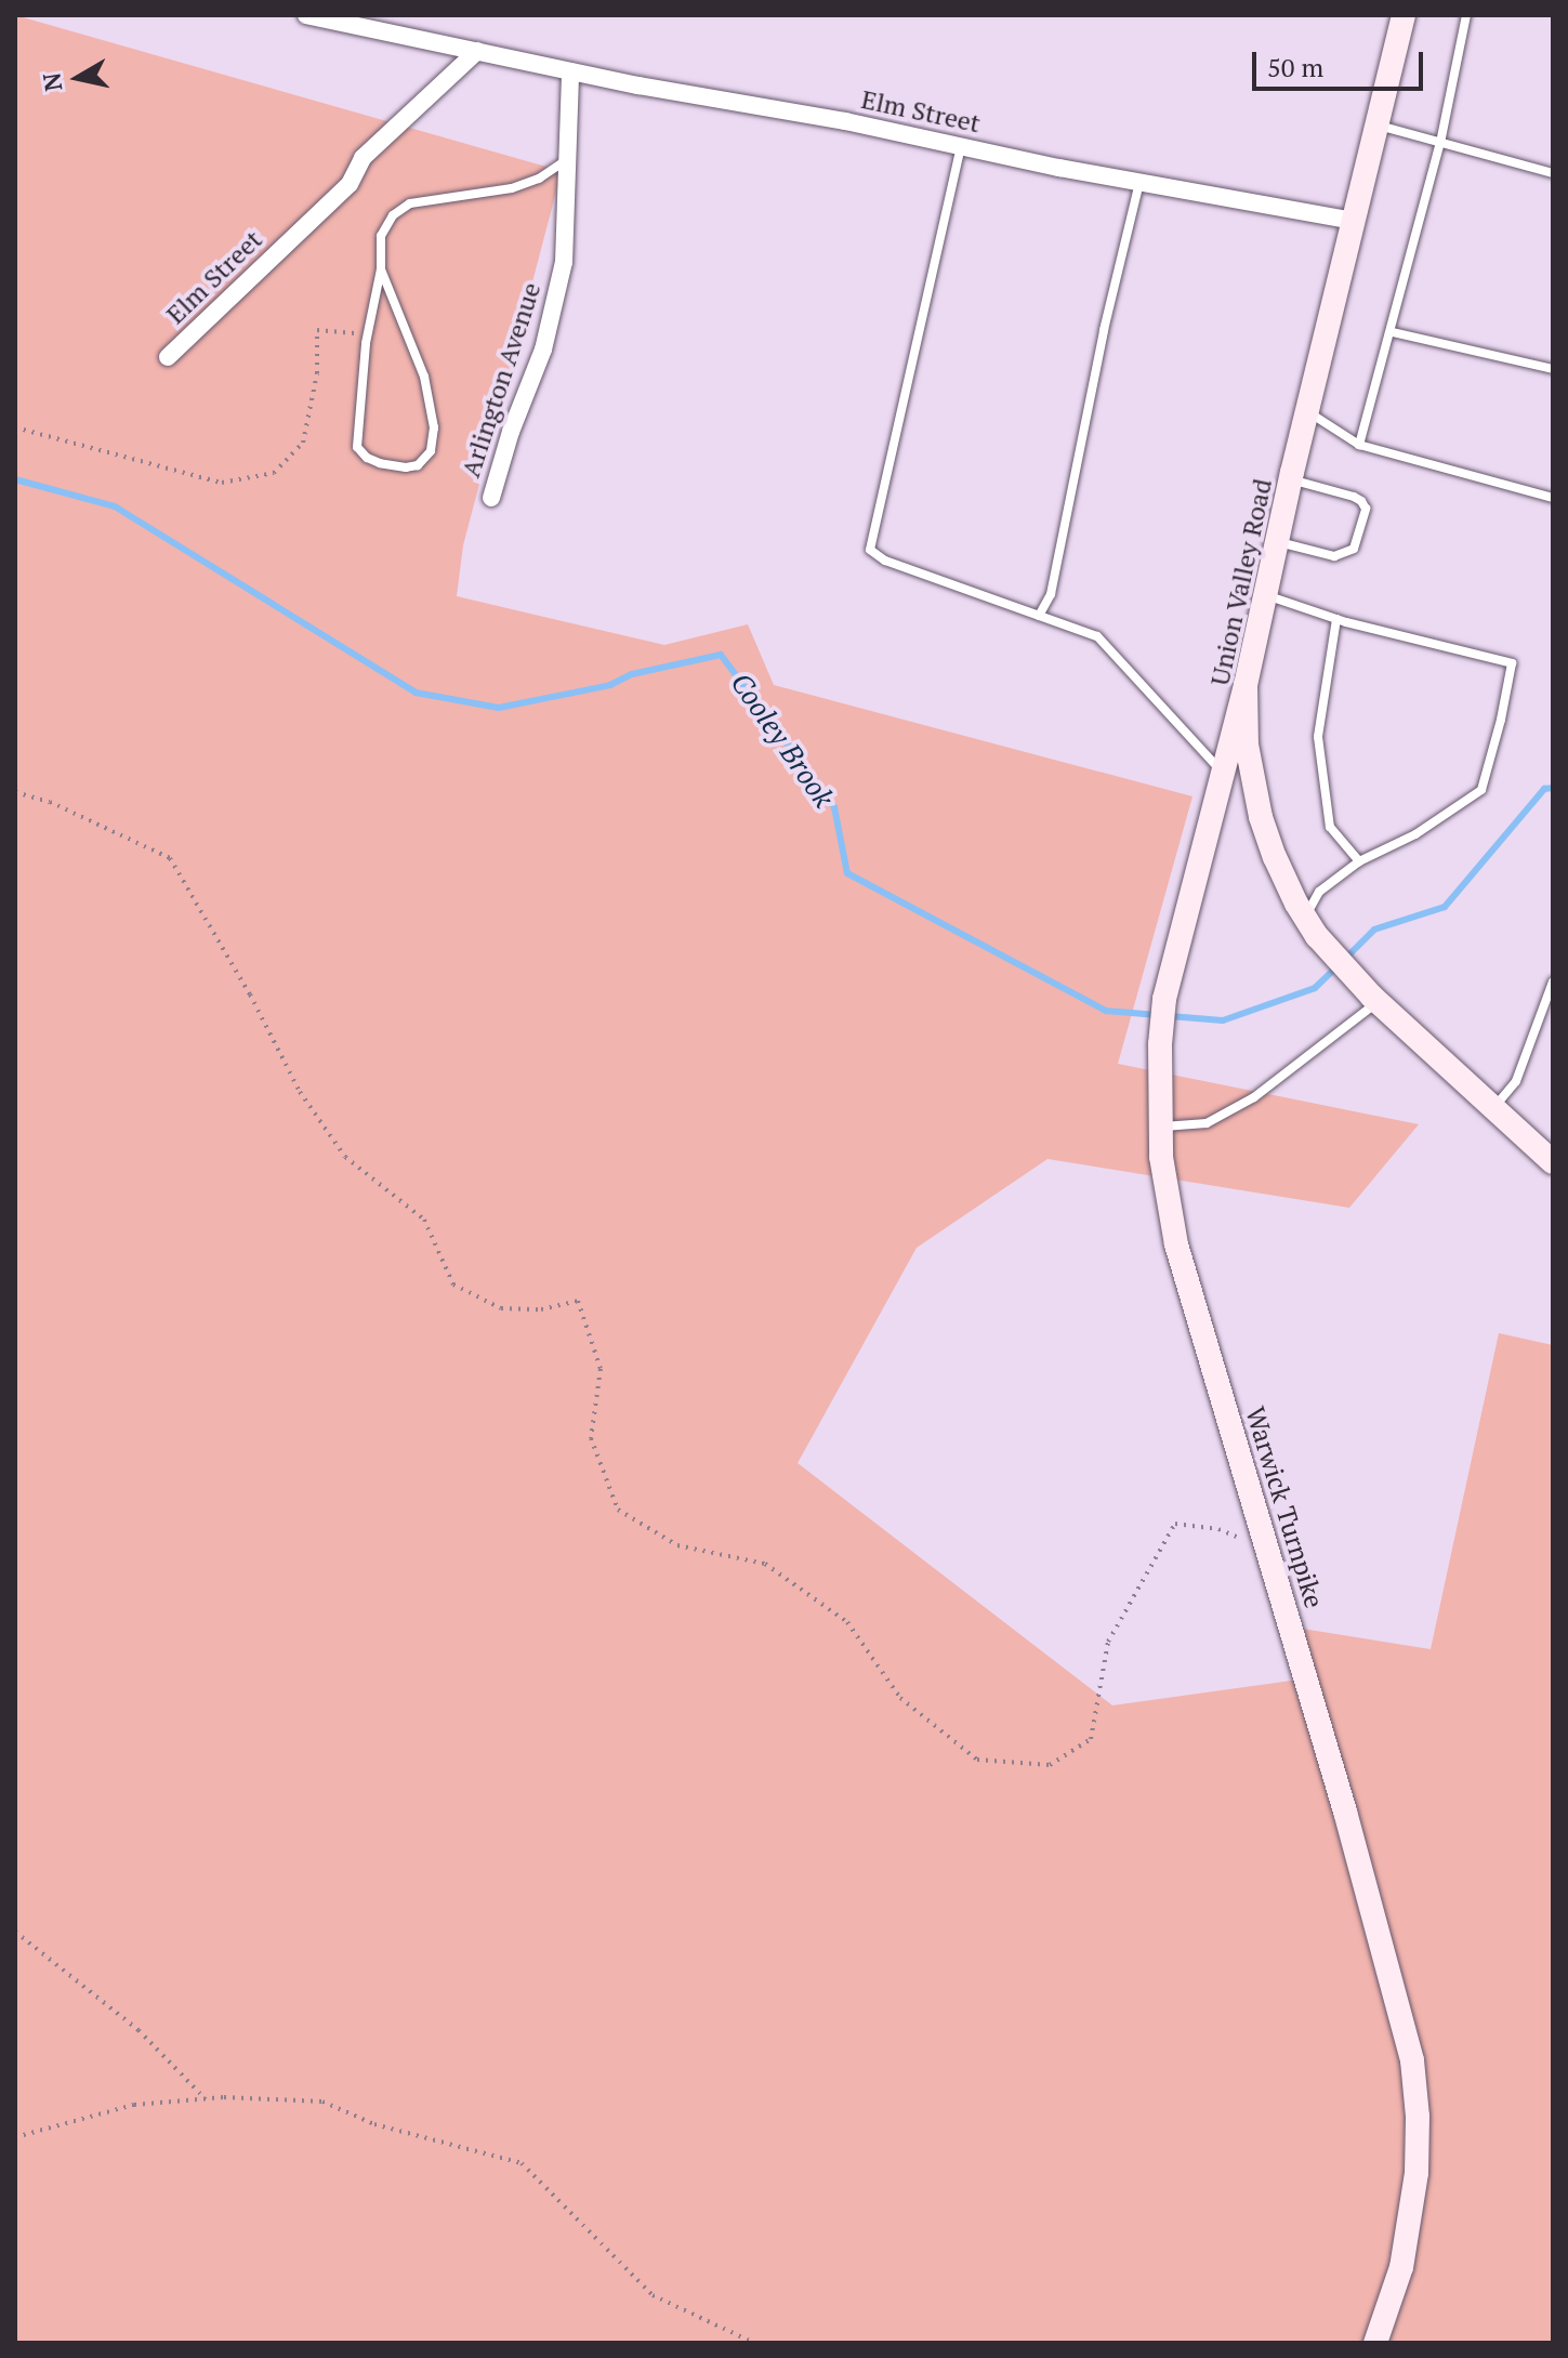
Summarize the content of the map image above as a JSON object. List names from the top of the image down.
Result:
{
  "streets": {
    "street": [
      "Elm Street",
      "Arlington Avenue",
      "Union Valley Road",
      "Warwick Turnpike"
    ]
  },
  "crossings": [
    ["Elm Street", "Arlington Avenue"],
    ["Elm Street", "Union Valley Road"],
    ["Union Valley Road", "Warwick Turnpike"]
  ],
  "water": ["Cooley Brook"],
  "scale_bar": "50 m",
  "north": "left"
}
